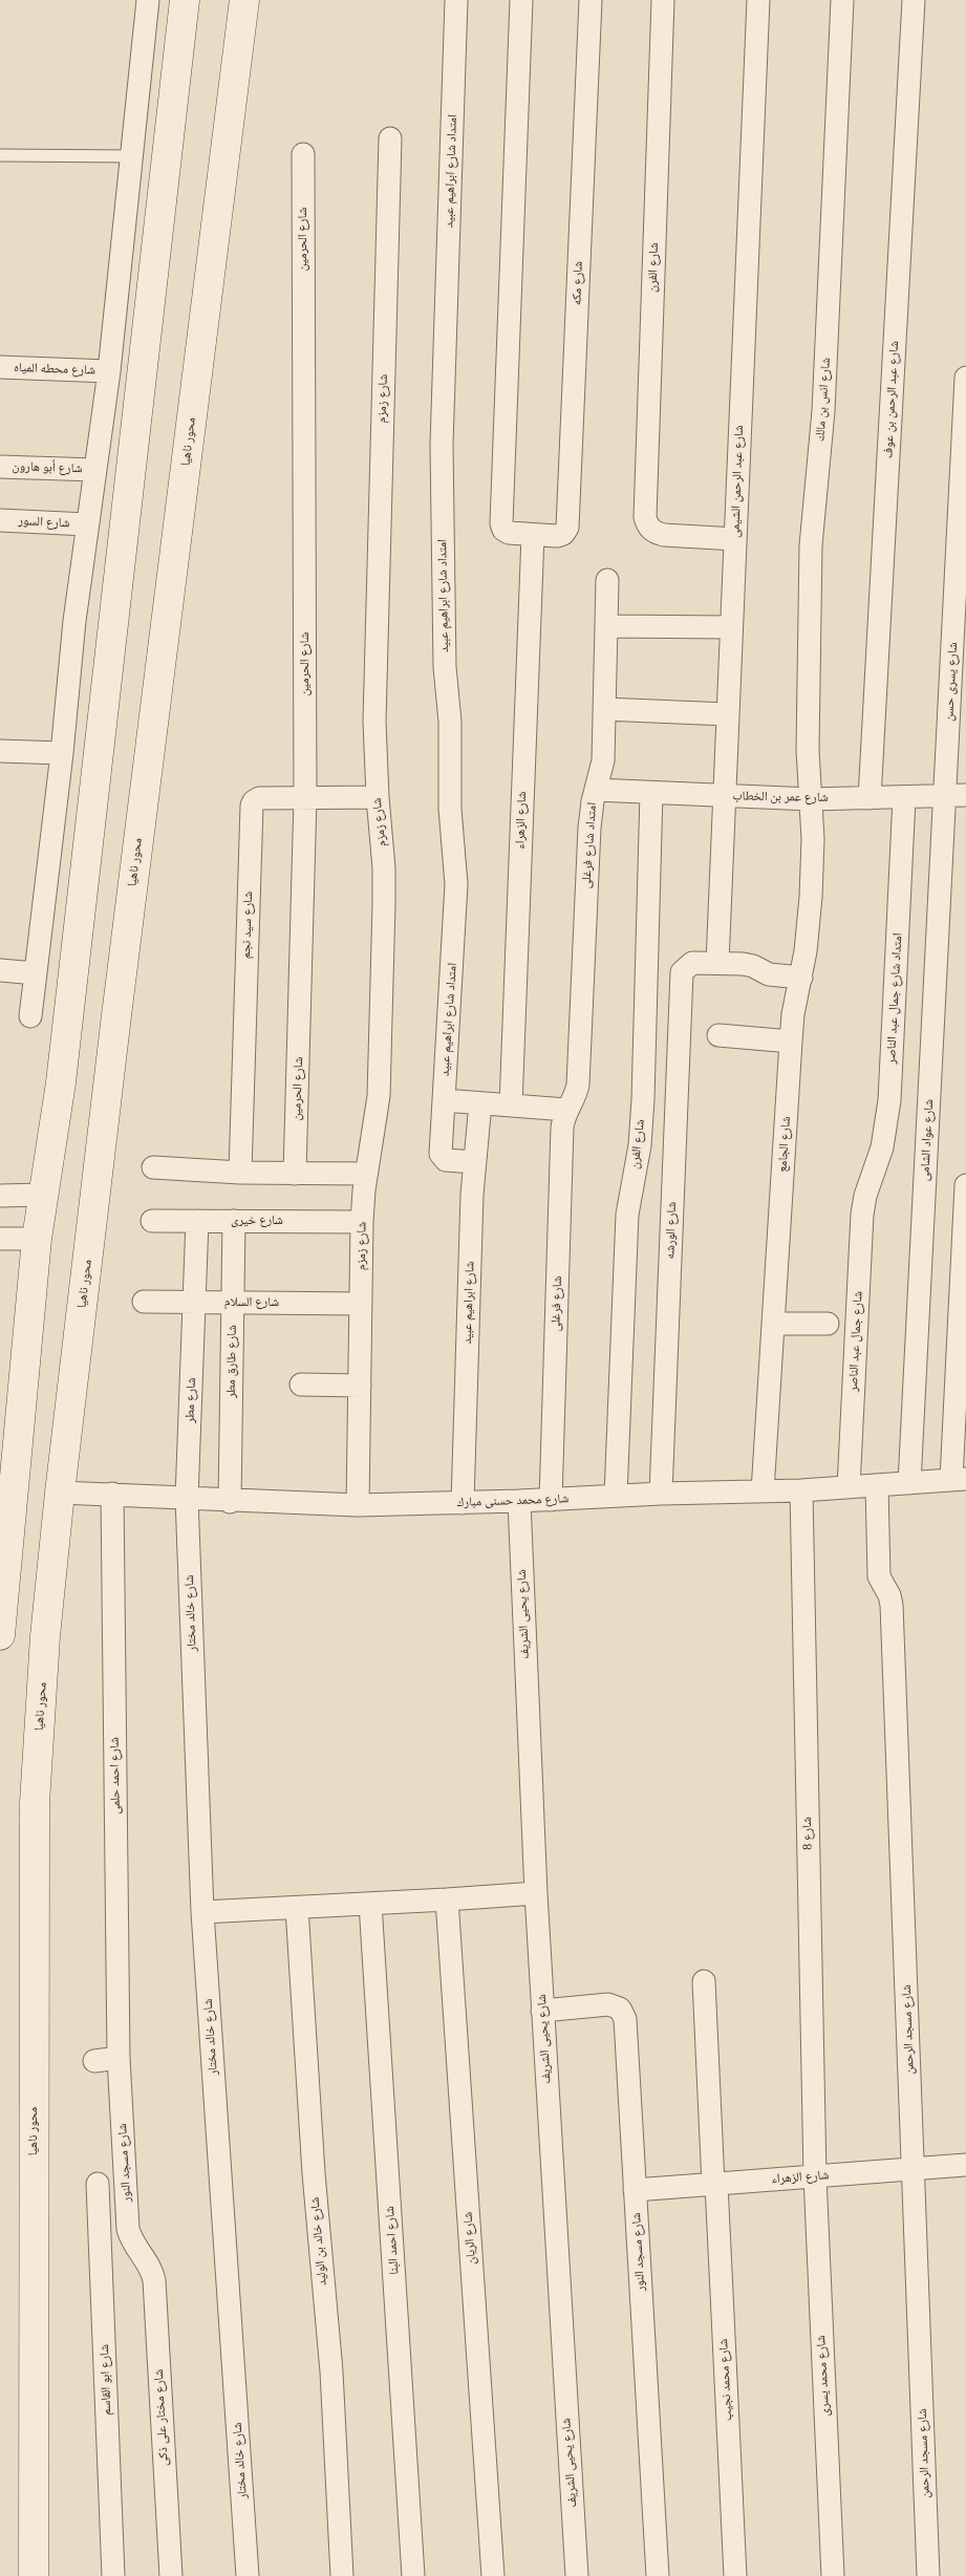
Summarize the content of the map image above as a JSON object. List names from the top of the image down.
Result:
{
  "streets": {
    "main road": ["محور ناهيا"],
    "street": [
      "امتداد شارع ابراهيم عبيد",
      "شارع الحرمين",
      "شارع الفرن",
      "شارع مكه",
      "شارع محطه المياه",
      "شارع زمزم",
      "شارع انس بن مالك",
      "شارع عبد الرحمن بن عوف",
      "شارع أبو هارون",
      "شارع عبد الرحمن الشيمى",
      "شارع السور",
      "شارع يسرى حسن",
      "شارع عمر بن الخطاب",
      "شارع الزهراء",
      "امتداد شارع فرغلى",
      "شارع سيد نجم",
      "امتداد شارع جمال عبد الناصر",
      "شارع عواد الشامى",
      "شارع الجامع",
      "شارع خيرى",
      "شارع الورشه",
      "شارع السلام",
      "شارع ابراهيم عبيد",
      "شارع فرغلى",
      "شارع جمال عبد الناصر",
      "شارع طارق مطر",
      "شارع مطر",
      "شارع محمد حسنى مبارك",
      "شارع خالد مختار",
      "شارع يحيى الشريف",
      "شارع احمد حلمى",
      "شارع 8",
      "شارع مسجد الرحمن",
      "شارع مسجد النور",
      "شارع الريان",
      "شارع احمد البنا",
      "شارع خالد بن الوليد",
      "شارع محمد يسرى",
      "شارع ابو القاسم",
      "شارع محمد نجيب",
      "شارع مختار على ذكى"
    ]
  },
  "crossings": [
    ["امتداد شارع ابراهيم عبيد", "شارع ابراهيم عبيد"],
    ["شارع الحرمين", "شارع سيد نجم"],
    ["شارع الفرن", "شارع عبد الرحمن الشيمى"],
    ["شارع الفرن", "شارع عمر بن الخطاب"],
    ["شارع الفرن", "شارع محمد حسنى مبارك"],
    ["شارع مكه", "شارع الزهراء"],
    ["شارع زمزم", "شارع سيد نجم"],
    ["شارع زمزم", "شارع خيرى"],
    ["شارع زمزم", "شارع السلام"],
    ["شارع زمزم", "شارع محمد حسنى مبارك"],
    ["شارع انس بن مالك", "شارع عمر بن الخطاب"],
    ["شارع انس بن مالك", "شارع الجامع"],
    ["شارع عبد الرحمن بن عوف", "شارع عمر بن الخطاب"],
    ["محور ناهيا", "شارع محمد حسنى مبارك"],
    ["شارع عبد الرحمن الشيمى", "شارع عمر بن الخطاب"],
    ["شارع عبد الرحمن الشيمى", "شارع الورشه"],
    ["شارع يسرى حسن", "شارع عمر بن الخطاب"],
    ["شارع يسرى حسن", "شارع عواد الشامى"],
    ["شارع عمر بن الخطاب", "امتداد شارع فرغلى"],
    ["شارع عمر بن الخطاب", "امتداد شارع جمال عبد الناصر"],
    ["شارع عمر بن الخطاب", "شارع عواد الشامى"],
    ["شارع عمر بن الخطاب", "شارع الجامع"],
    ["شارع الزهراء", "شارع 8"],
    ["شارع الزهراء", "شارع مسجد الرحمن"],
    ["شارع الزهراء", "شارع مسجد النور"],
    ["شارع الزهراء", "شارع محمد يسرى"],
    ["شارع الزهراء", "شارع محمد نجيب"],
    ["امتداد شارع فرغلى", "شارع فرغلى"],
    ["امتداد شارع جمال عبد الناصر", "شارع جمال عبد الناصر"],
    ["شارع عواد الشامى", "شارع محمد حسنى مبارك"],
    ["شارع الجامع", "شارع محمد حسنى مبارك"],
    ["شارع خيرى", "شارع طارق مطر"],
    ["شارع خيرى", "شارع مطر"],
    ["شارع الورشه", "شارع محمد حسنى مبارك"],
    ["شارع السلام", "شارع طارق مطر"],
    ["شارع السلام", "شارع مطر"],
    ["شارع ابراهيم عبيد", "شارع محمد حسنى مبارك"],
    ["شارع فرغلى", "شارع محمد حسنى مبارك"],
    ["شارع جمال عبد الناصر", "شارع محمد حسنى مبارك"],
    ["شارع طارق مطر", "شارع محمد حسنى مبارك"],
    ["شارع مطر", "شارع محمد حسنى مبارك"],
    ["شارع مطر", "شارع خالد مختار"],
    ["شارع محمد حسنى مبارك", "شارع خالد مختار"],
    ["شارع محمد حسنى مبارك", "شارع يحيى الشريف"],
    ["شارع محمد حسنى مبارك", "شارع احمد حلمى"],
    ["شارع محمد حسنى مبارك", "شارع 8"],
    ["شارع محمد حسنى مبارك", "شارع مسجد الرحمن"],
    ["شارع يحيى الشريف", "شارع مسجد النور"],
    ["شارع احمد حلمى", "شارع مسجد النور"],
    ["شارع 8", "شارع محمد يسرى"],
    ["شارع مسجد النور", "شارع مختار على ذكى"]
  ]
}
